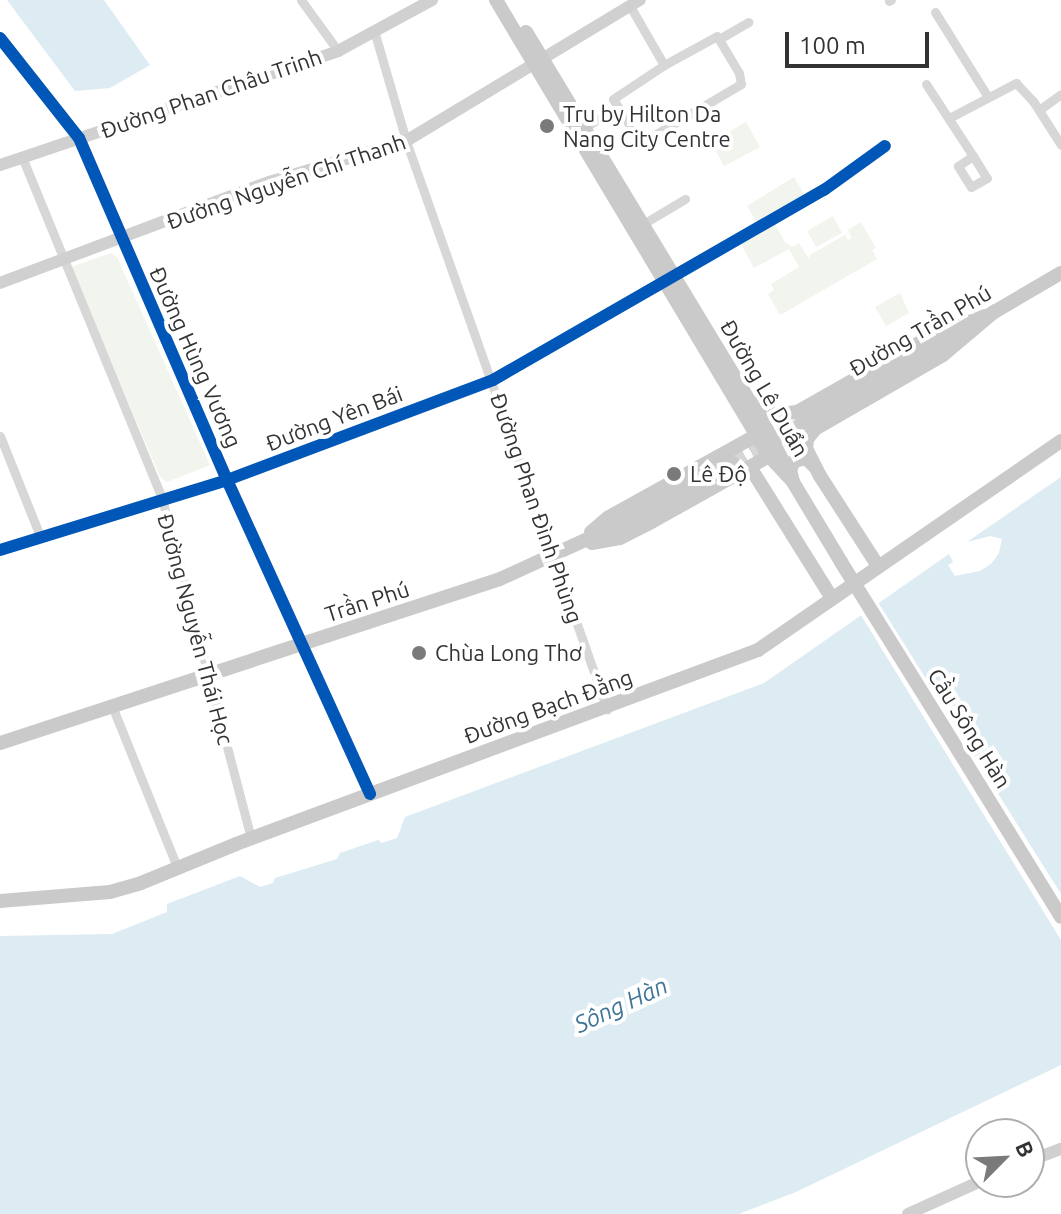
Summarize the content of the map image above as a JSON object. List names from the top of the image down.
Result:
{
  "streets": {
    "main road": [
      "Đường Trần Phú",
      "Đường Lê Duẩn",
      "Trần Phú",
      "Đường Bạch Đằng",
      "Cầu Sông Hàn"
    ],
    "street": [
      "Đường Phan Châu Trinh",
      "Đường Nguyễn Chí Thanh",
      "Đường Hùng Vương",
      "Đường Yên Bái",
      "Đường Phan Đình Phùng",
      "Đường Nguyễn Thái Học"
    ]
  },
  "crossings": [
    ["Đường Phan Châu Trinh", "Đường Hùng Vương"],
    ["Đường Phan Châu Trinh", "Đường Phan Đình Phùng"],
    ["Đường Phan Châu Trinh", "Đường Nguyễn Thái Học"],
    ["Đường Nguyễn Chí Thanh", "Đường Hùng Vương"],
    ["Đường Nguyễn Chí Thanh", "Đường Lê Duẩn"],
    ["Đường Nguyễn Chí Thanh", "Đường Phan Đình Phùng"],
    ["Đường Nguyễn Chí Thanh", "Đường Nguyễn Thái Học"],
    ["Đường Hùng Vương", "Đường Yên Bái"],
    ["Đường Hùng Vương", "Trần Phú"],
    ["Đường Hùng Vương", "Đường Bạch Đằng"],
    ["Đường Lê Duẩn", "Đường Yên Bái"],
    ["Đường Lê Duẩn", "Trần Phú"],
    ["Đường Lê Duẩn", "Cầu Sông Hàn"],
    ["Đường Yên Bái", "Đường Phan Đình Phùng"],
    ["Đường Yên Bái", "Đường Nguyễn Thái Học"],
    ["Đường Phan Đình Phùng", "Trần Phú"],
    ["Đường Phan Đình Phùng", "Đường Bạch Đằng"],
    ["Trần Phú", "Đường Nguyễn Thái Học"],
    ["Đường Nguyễn Thái Học", "Đường Bạch Đằng"]
  ],
  "water": ["Sông Hàn"],
  "places": ["Tru by Hilton Da Nang City Centre", "Lê Độ", "Chùa Long Thơ"],
  "scale_bar": "100 m",
  "north": "top right"
}
